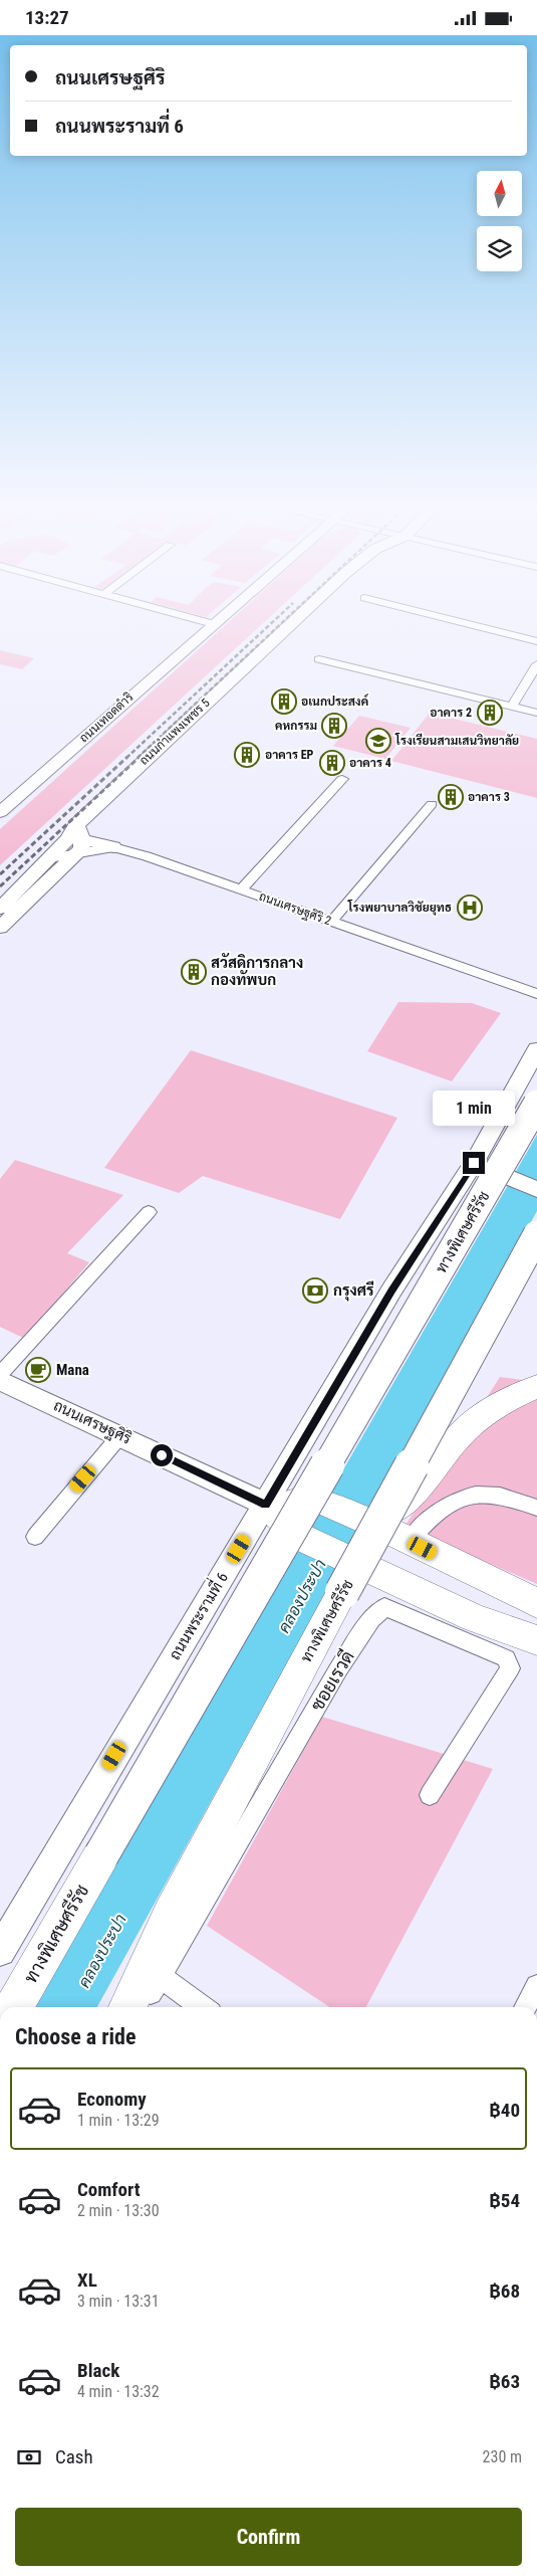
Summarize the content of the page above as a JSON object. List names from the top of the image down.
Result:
{
  "streets": {
    "highway": ["ทางพิเศษศรีรัช"],
    "street": [
      "ถนนเทอดดำริ",
      "ถนนกำแพงเพชร 5",
      "ถนนเศรษฐศิริ 2",
      "ถนนเศรษฐศิริ",
      "ถนนพระรามที่ 6",
      "ซอยเรวดี"
    ]
  },
  "crossings": [
    ["ถนนเศรษฐศิริ", "ถนนพระรามที่ 6"]
  ],
  "water": ["คลองประปา"],
  "places": {
    "building": [
      "อเนกประสงค์",
      "อาคาร 2",
      "คหกรรม",
      "อาคาร EP",
      "อาคาร 4",
      "อาคาร 3",
      "สวัสดิการกลาง กองทัพบก"
    ],
    "school or university": ["โรงเรียนสามเสนวิทยาลัย"],
    "hospital": ["โรงพยาบาลวิชัยยุทธ"],
    "bank": ["กรุงศรี"],
    "cafe": ["Mana"]
  },
  "north": "top",
  "page": {
    "status": "13:27",
    "banner": ["ถนนเศรษฐศิริ", "ถนนพระรามที่ 6"],
    "bubble": "1 min",
    "heading": "Choose a ride",
    "list": [
      {
        "name": "Economy",
        "note": "1 min · 13:29",
        "value": "฿40"
      },
      {
        "name": "Comfort",
        "note": "2 min · 13:30",
        "value": "฿54"
      },
      {
        "name": "XL",
        "note": "3 min · 13:31",
        "value": "฿68"
      },
      {
        "name": "Black",
        "note": "4 min · 13:32",
        "value": "฿63"
      }
    ],
    "pay": ["Cash", "230 m"],
    "buttons": "Confirm"
  }
}
